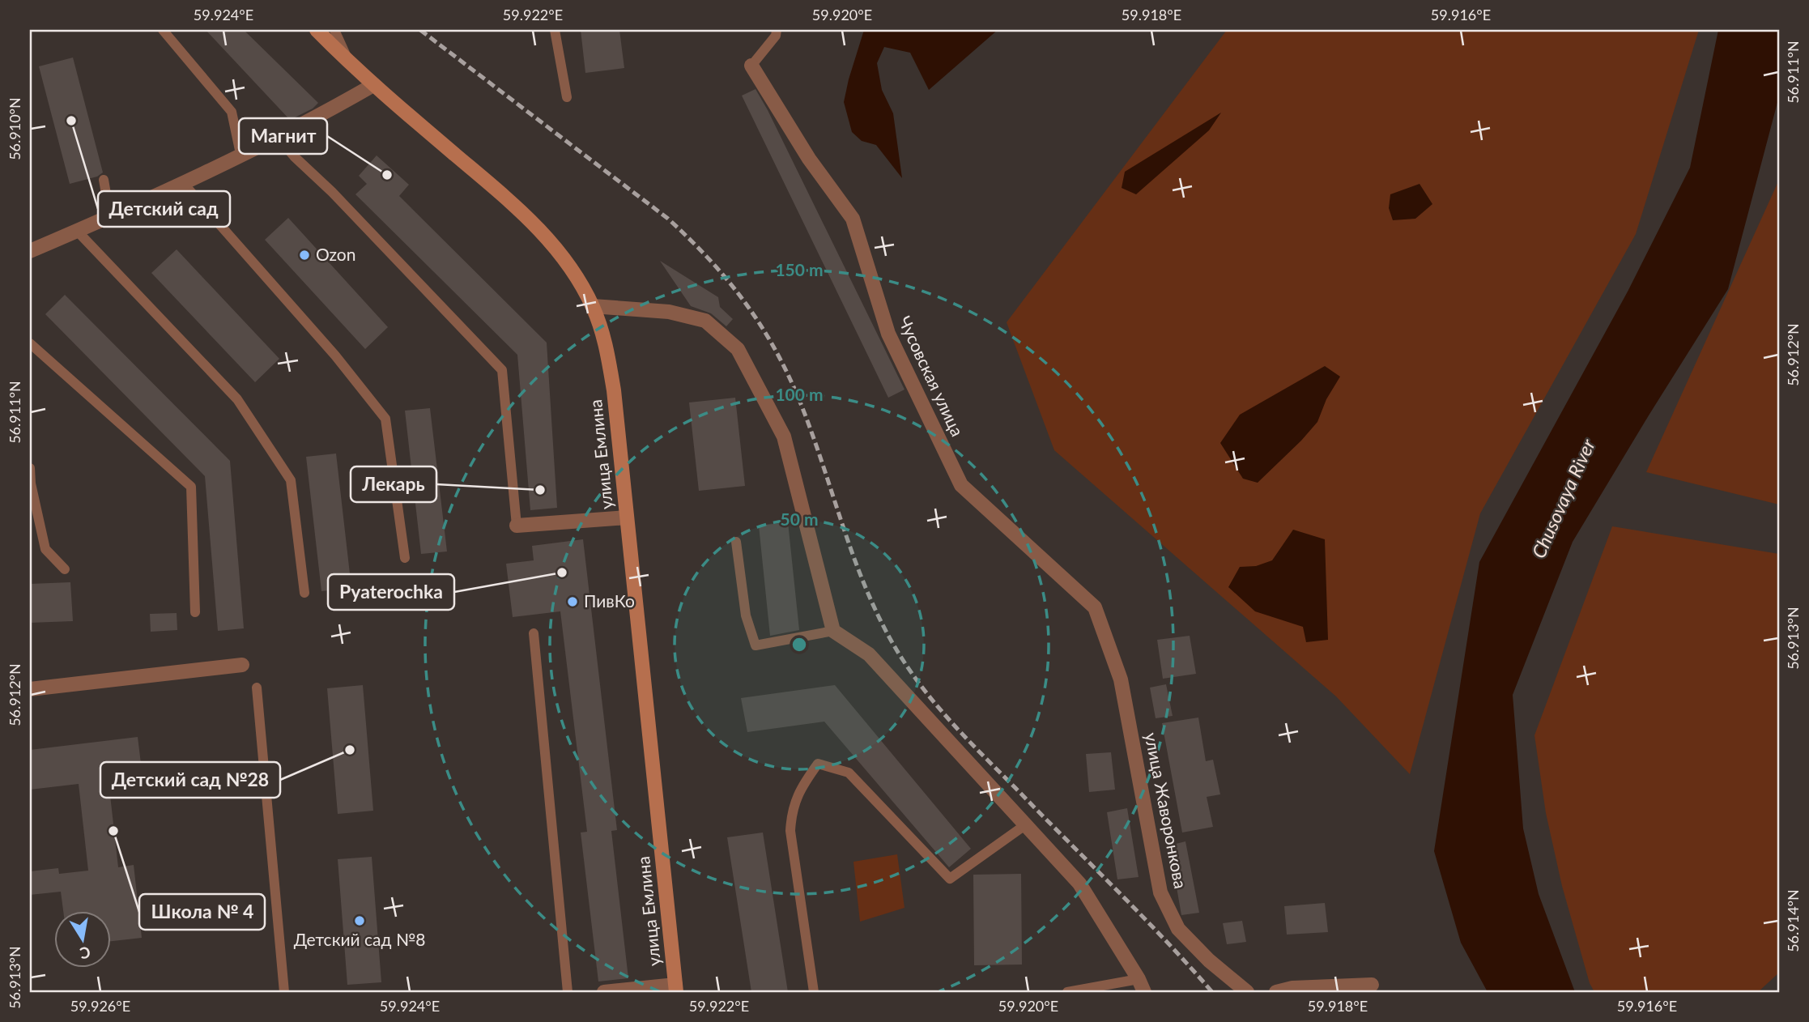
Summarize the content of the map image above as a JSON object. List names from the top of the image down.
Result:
{
  "streets": {
    "street": ["Чусовская улица", "улица Емлина", "улица Жаворонкова"]
  },
  "crossings": [
    ["Чусовская улица", "улица Жаворонкова"]
  ],
  "water": ["Chusovaya River"],
  "places": [
    "Детский сад",
    "Магнит",
    "Ozon",
    "Лекарь",
    "Pyaterochka",
    "ПивКо",
    "Детский сад №28",
    "Школа № 4",
    "Детский сад №8"
  ],
  "north": "bottom",
  "coordinates": [
    "59.924°E",
    "59.922°E",
    "59.920°E",
    "59.918°E",
    "59.916°E",
    "56.911°N",
    "56.910°N",
    "56.912°N",
    "56.913°N",
    "56.914°N",
    "59.926°E"
  ],
  "rings": ["150 m", "100 m", "50 m"]
}
